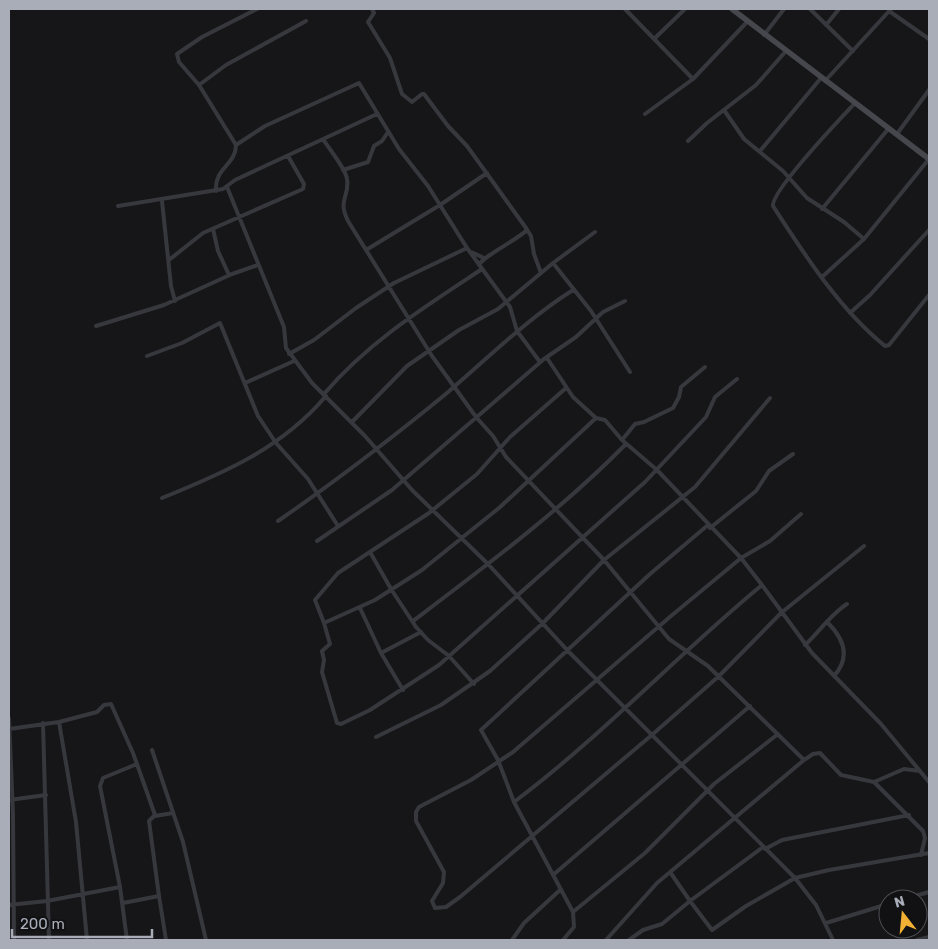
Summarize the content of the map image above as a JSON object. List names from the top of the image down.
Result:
{
  "scale_bar": "200 m",
  "north": "top"
}
